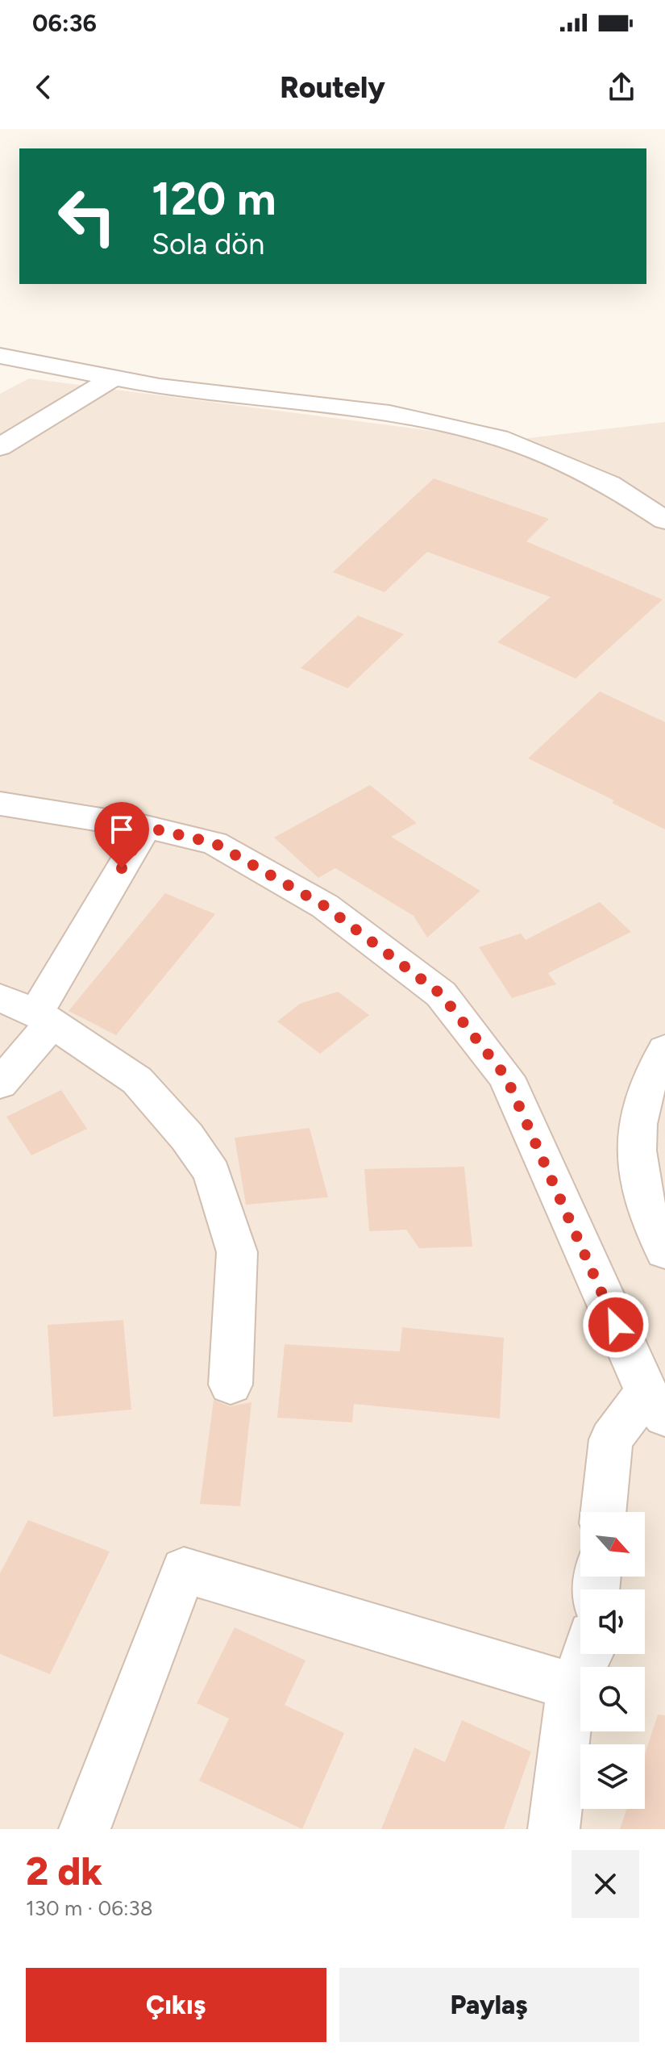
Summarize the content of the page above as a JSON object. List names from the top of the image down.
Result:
{
  "north": "bottom right",
  "page": {
    "status": "06:36",
    "header": "Routely",
    "turn": ["120 m", "Sola dön"],
    "heading": ["2 dk", "130 m · 06:38"],
    "buttons": ["Çıkış", "Paylaş"]
  }
}
